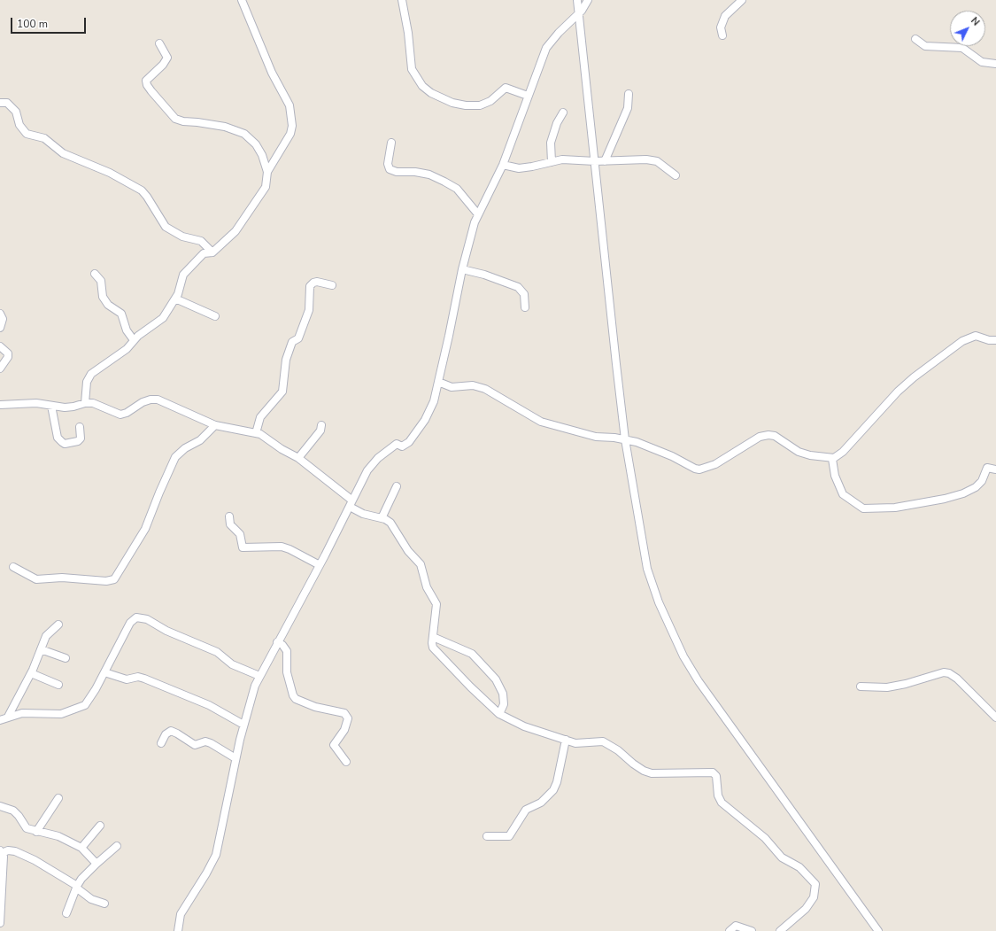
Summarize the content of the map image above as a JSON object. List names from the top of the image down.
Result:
{
  "scale_bar": "100 m",
  "north": "top right"
}
